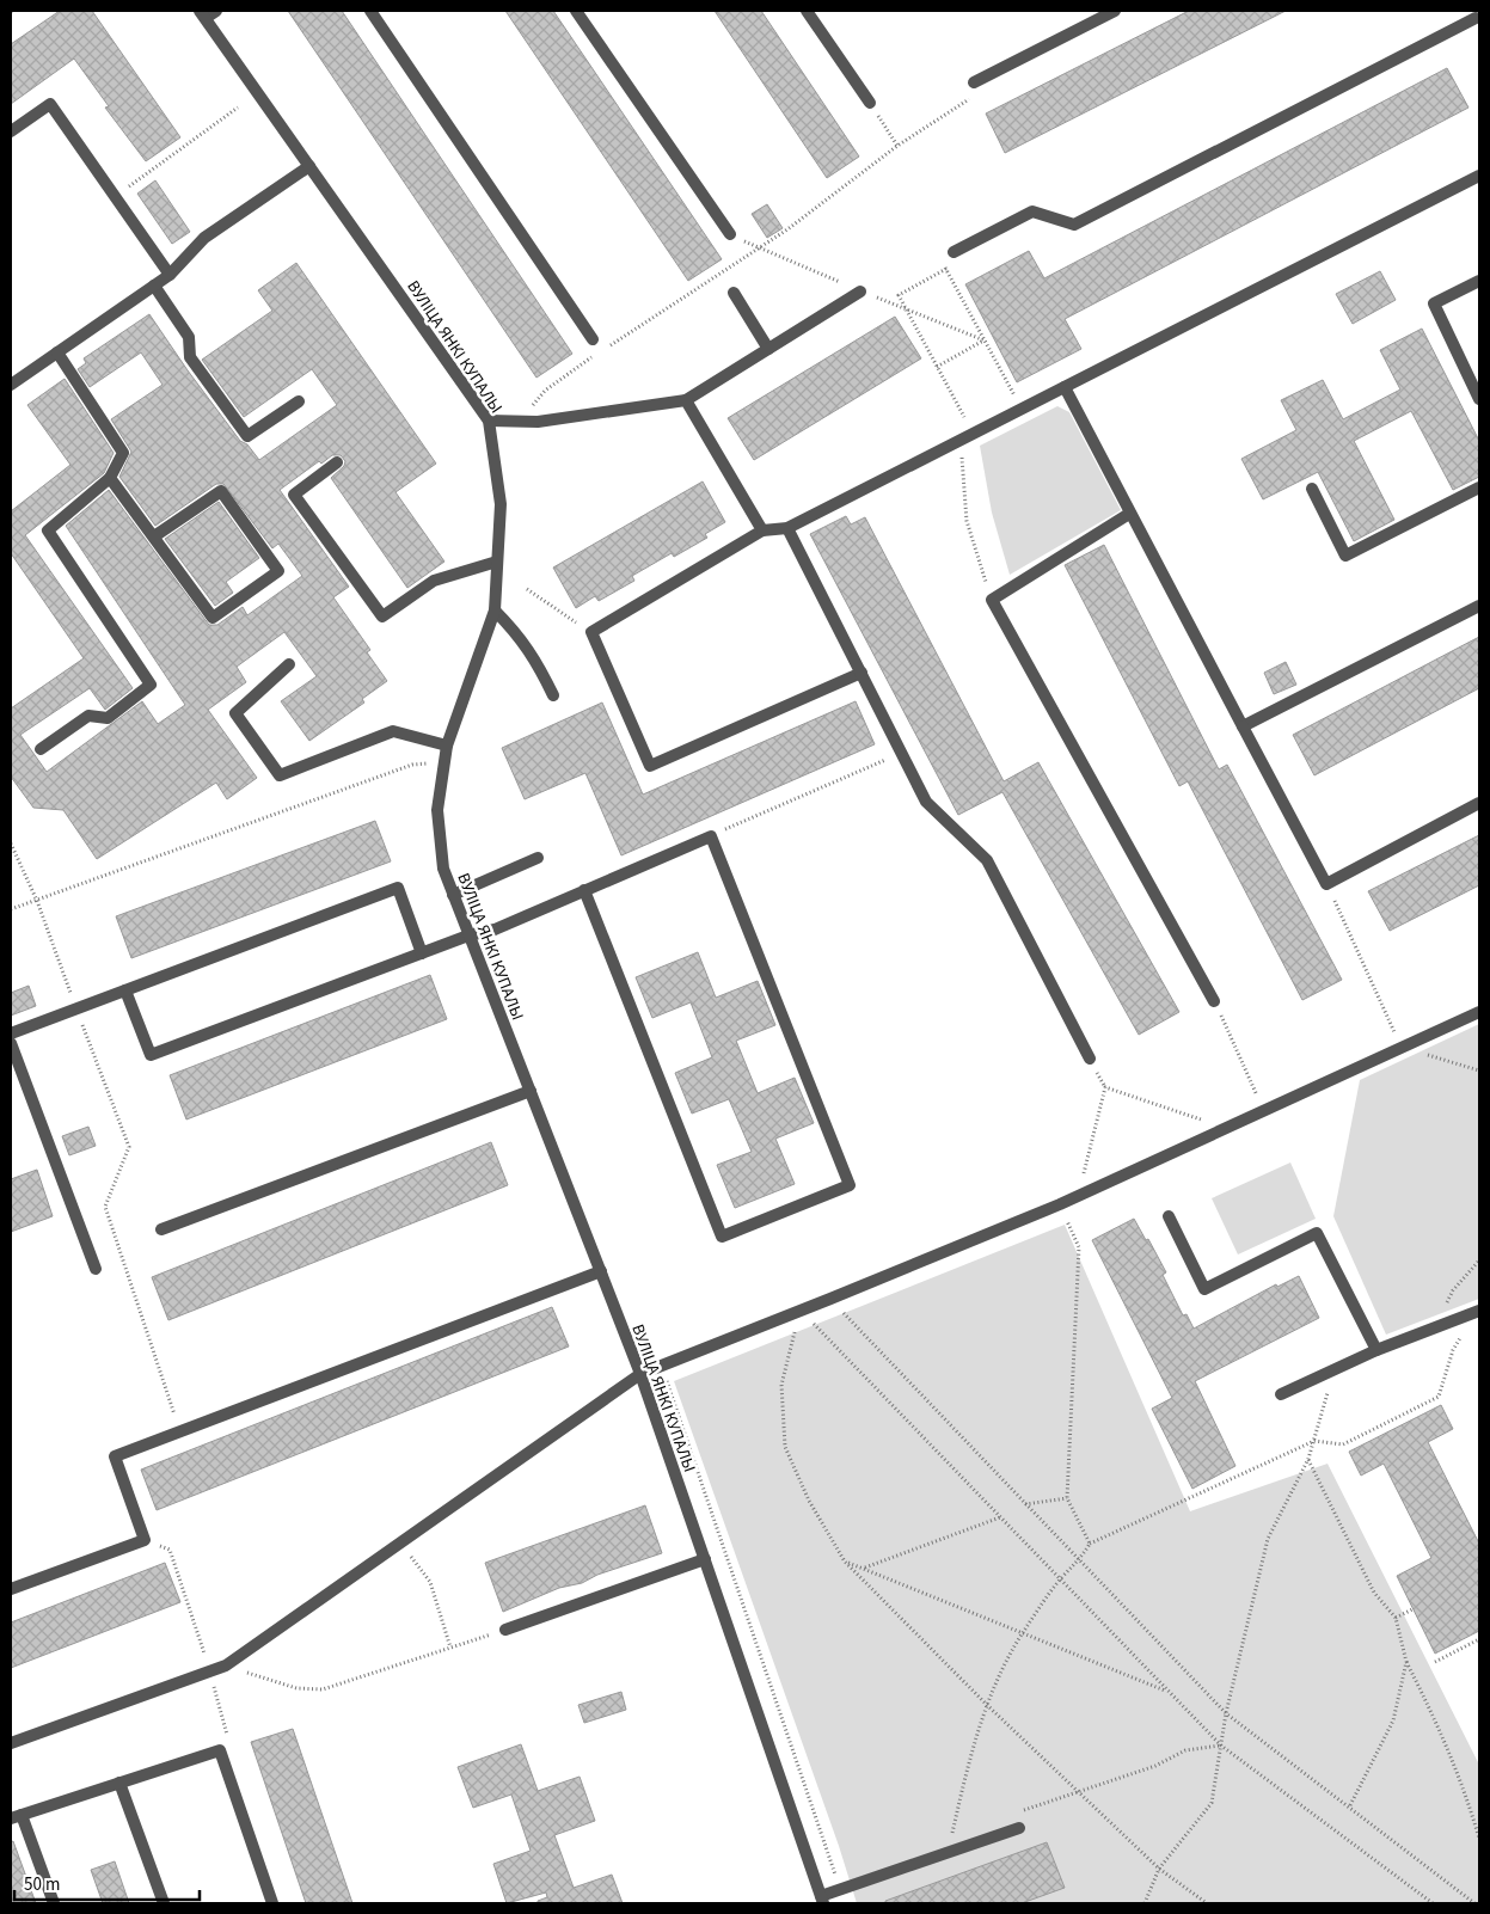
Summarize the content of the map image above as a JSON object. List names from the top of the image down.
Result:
{
  "streets": {
    "street": ["ВУЛІЦА ЯНКІ КУПАЛЫ"]
  },
  "scale_bar": "50 m"
}
